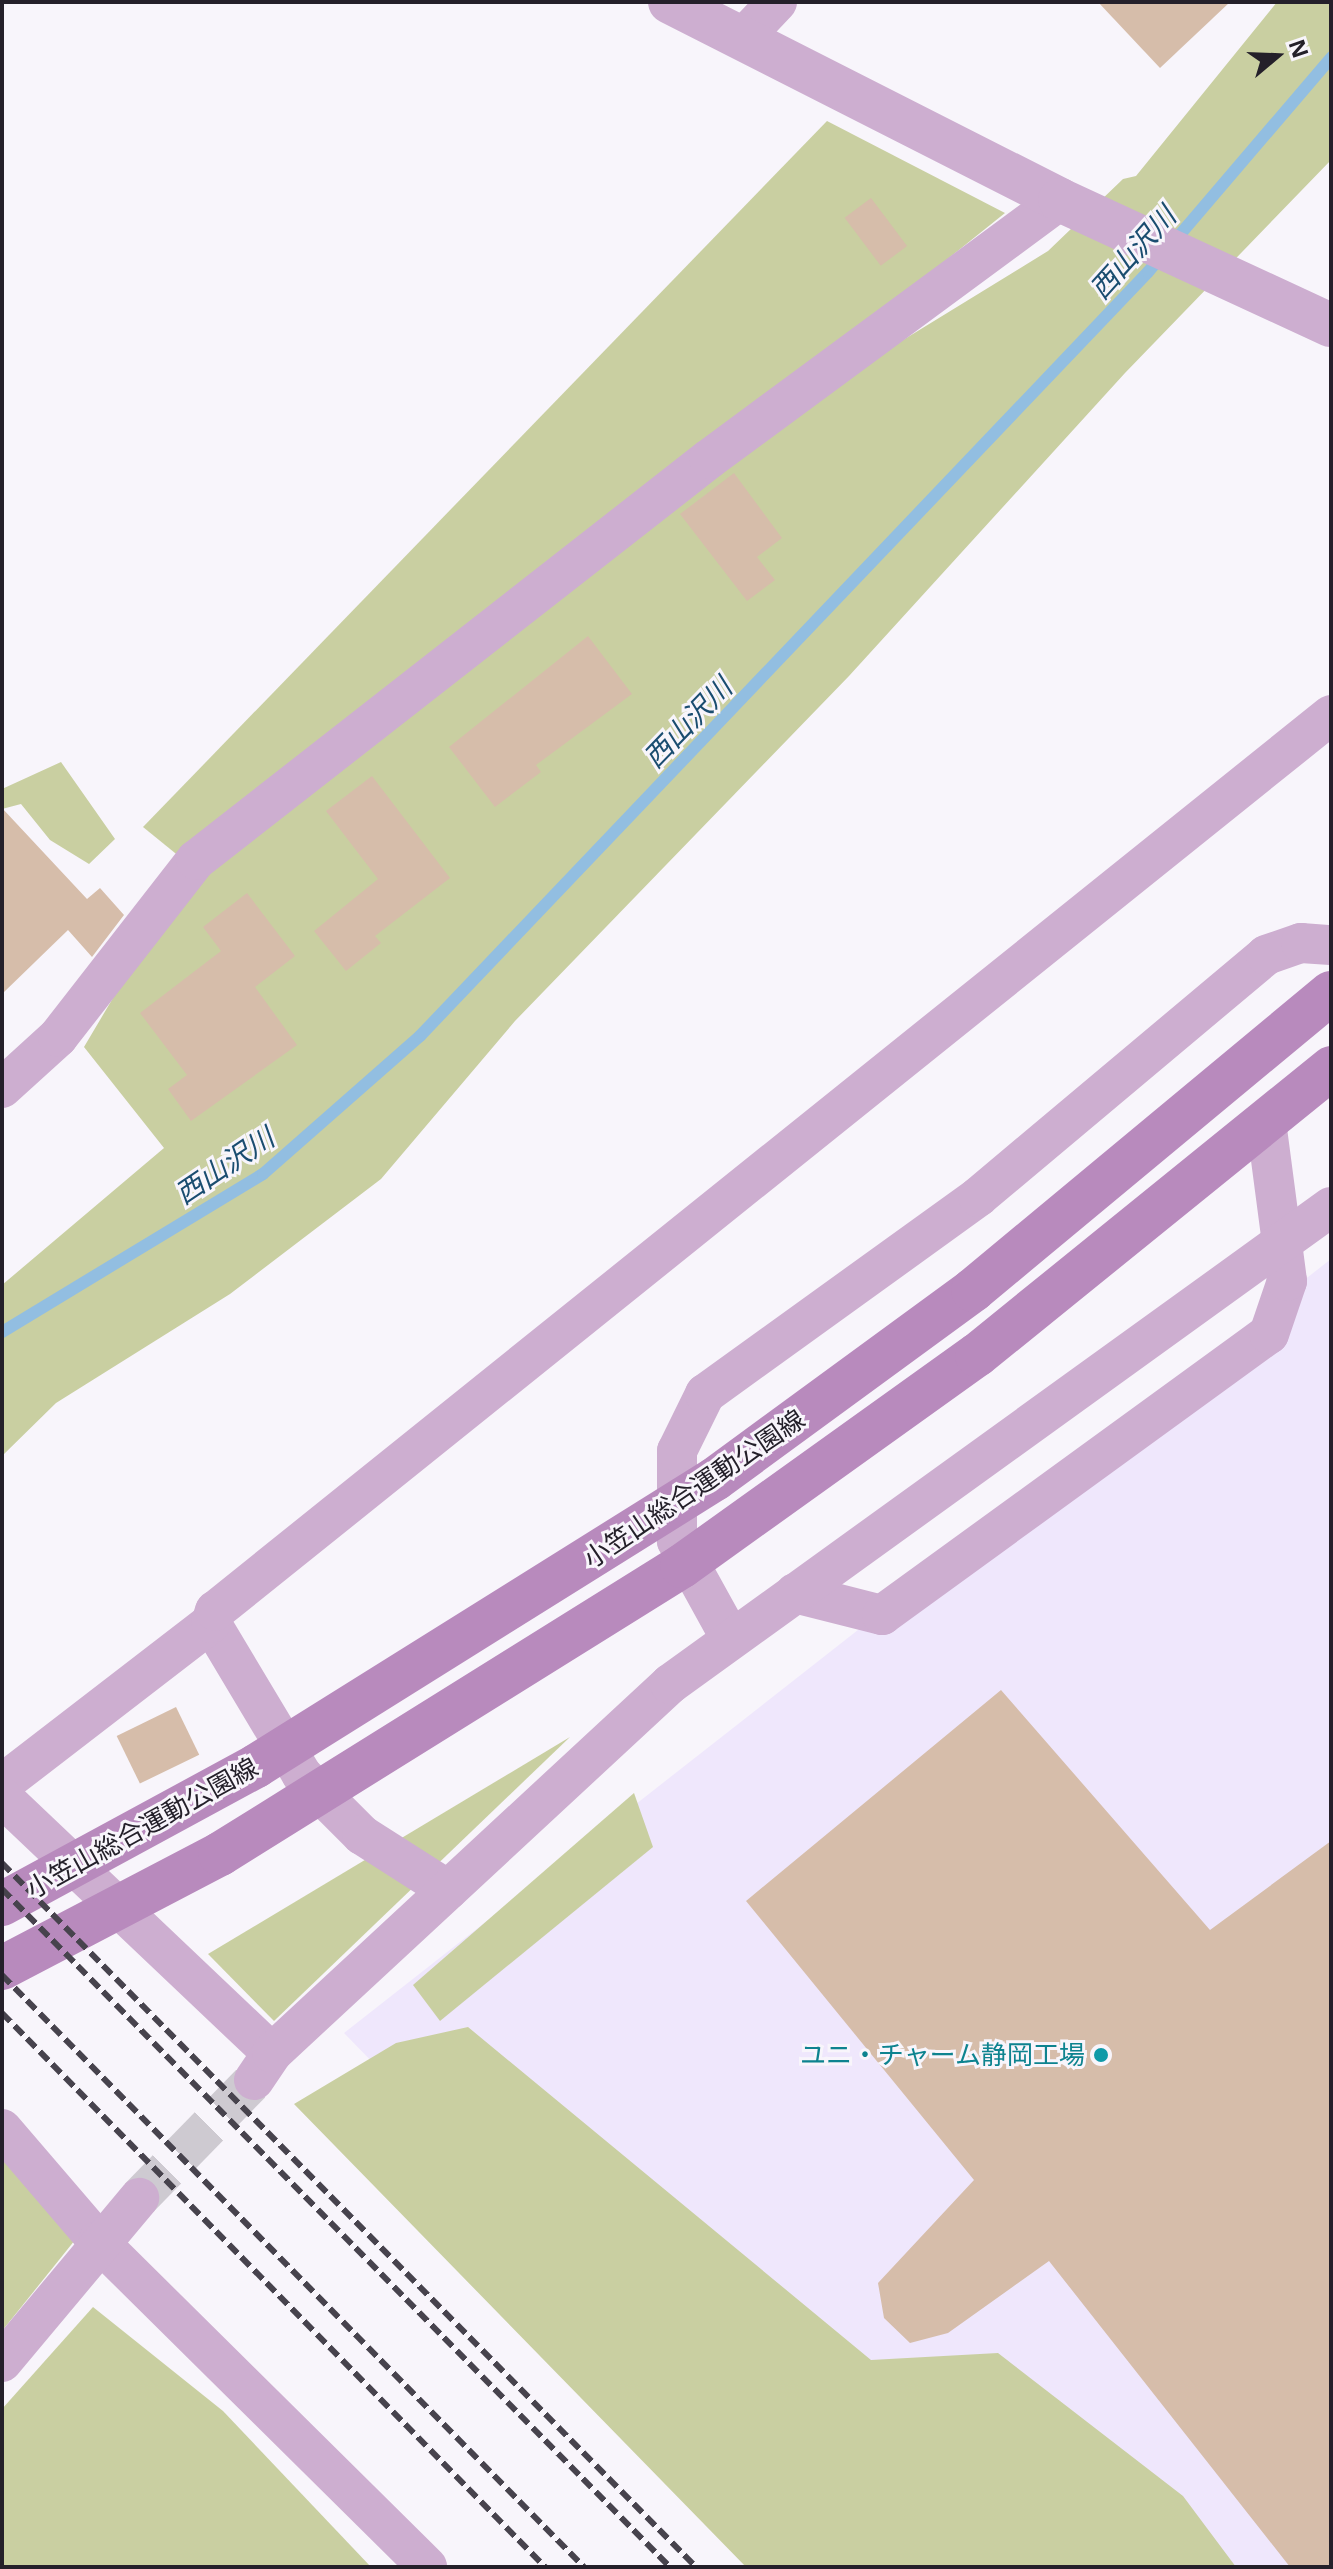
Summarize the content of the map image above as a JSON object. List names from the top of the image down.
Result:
{
  "streets": {
    "main road": ["小笠山総合運動公園線"]
  },
  "water": ["西山沢川"],
  "places": ["ユニ・チャーム静岡工場"],
  "north": "right"
}
